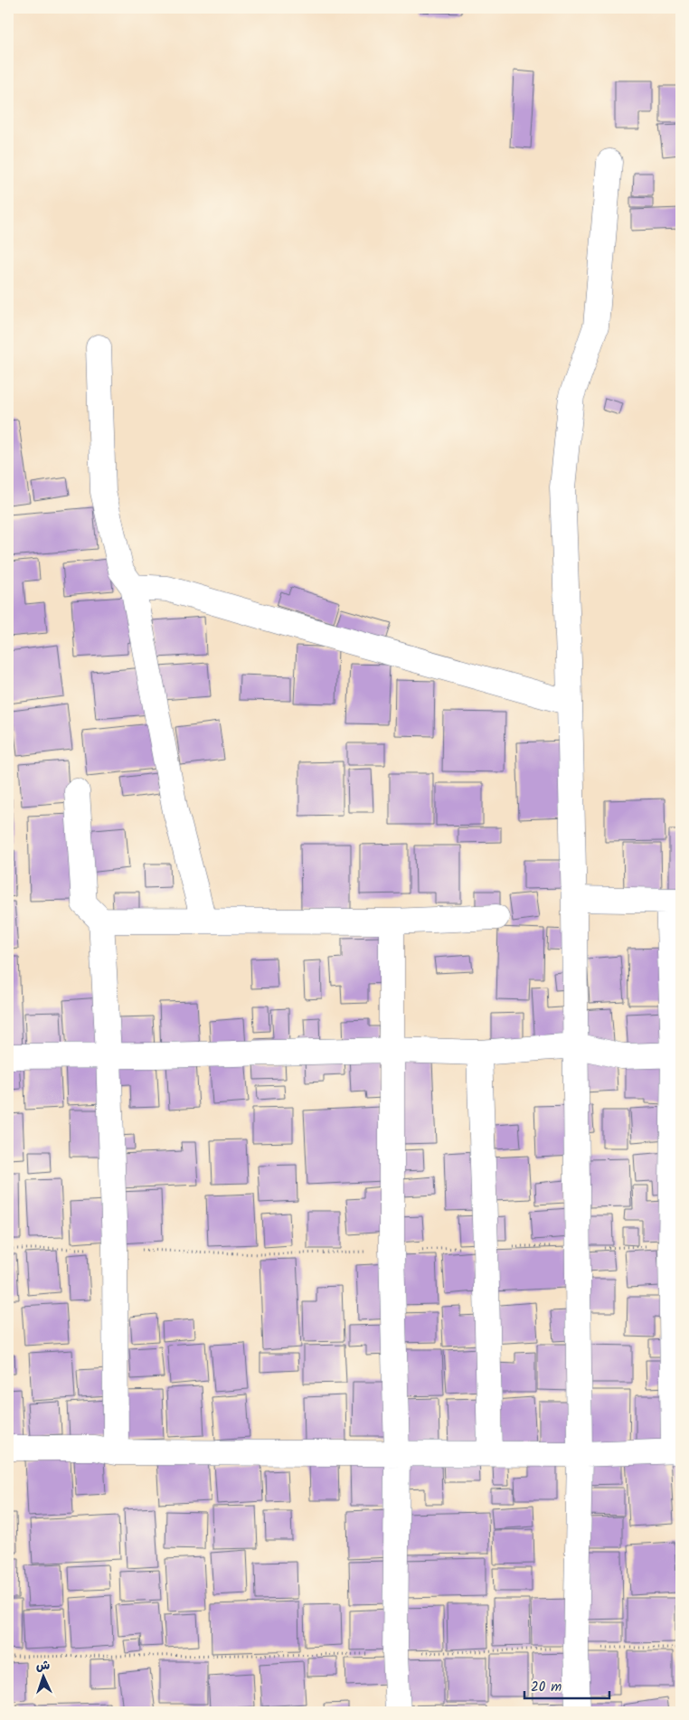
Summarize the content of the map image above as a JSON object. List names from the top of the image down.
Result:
{
  "scale_bar": "20 m",
  "north": "top"
}
